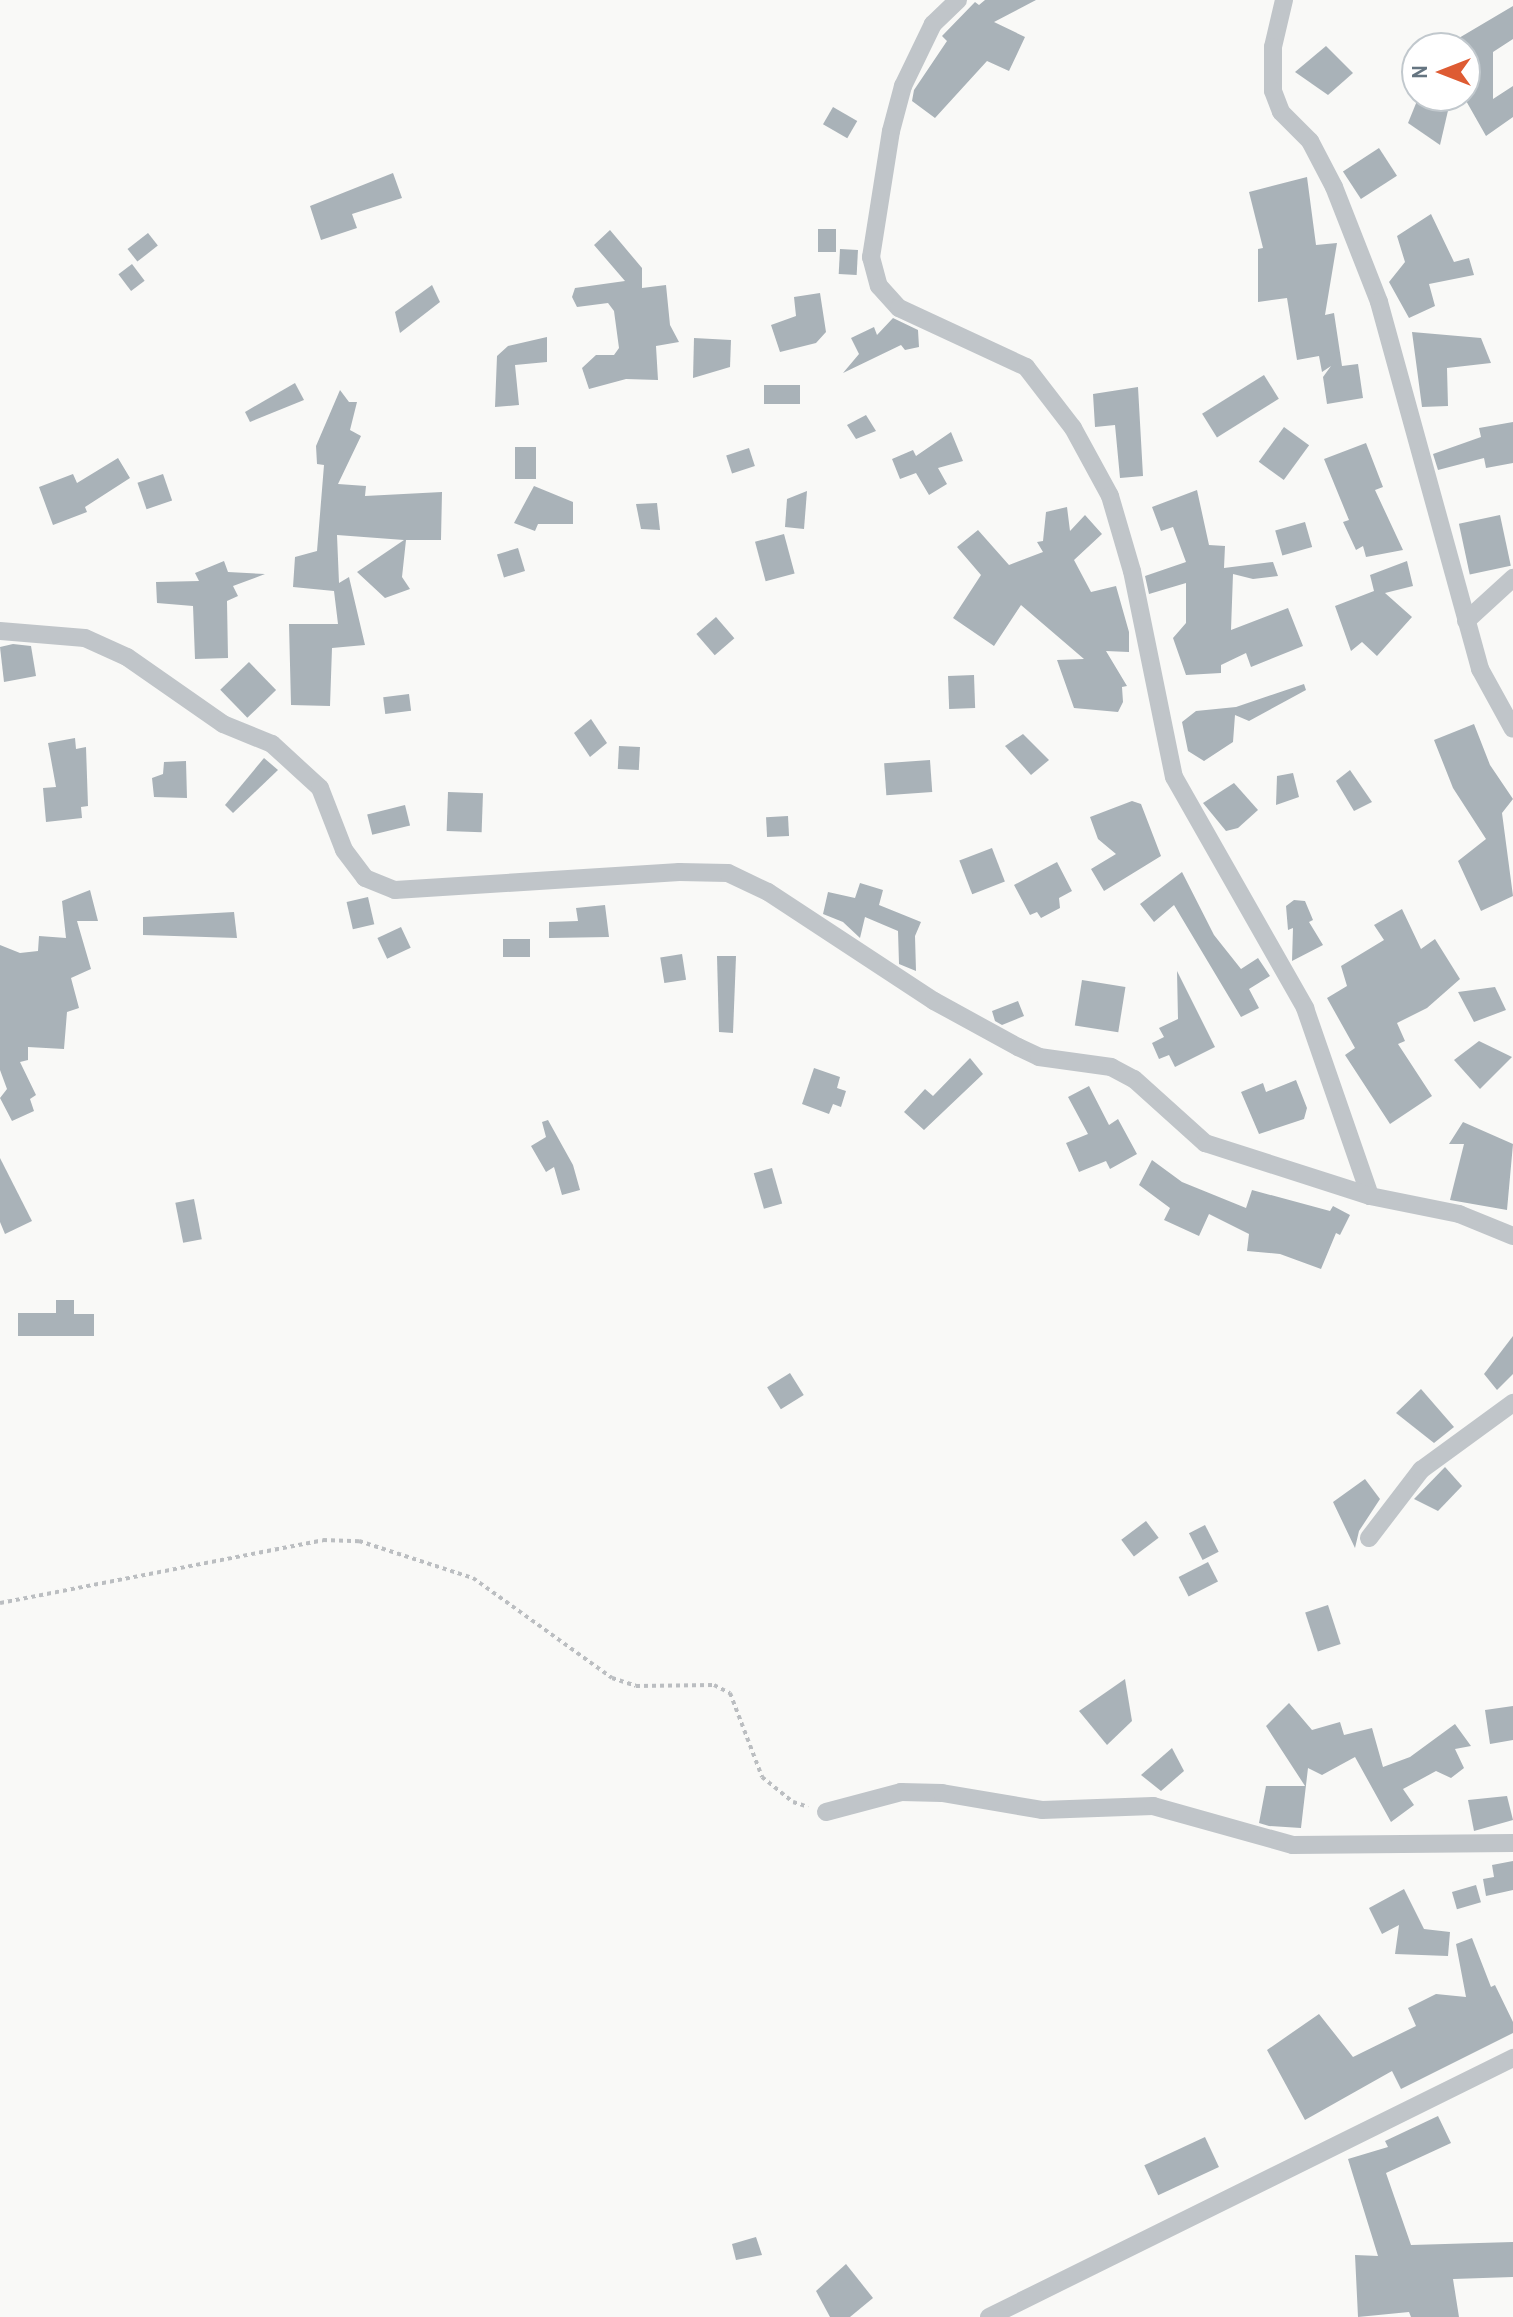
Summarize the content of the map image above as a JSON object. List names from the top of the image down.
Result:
{
  "north": "left"
}
